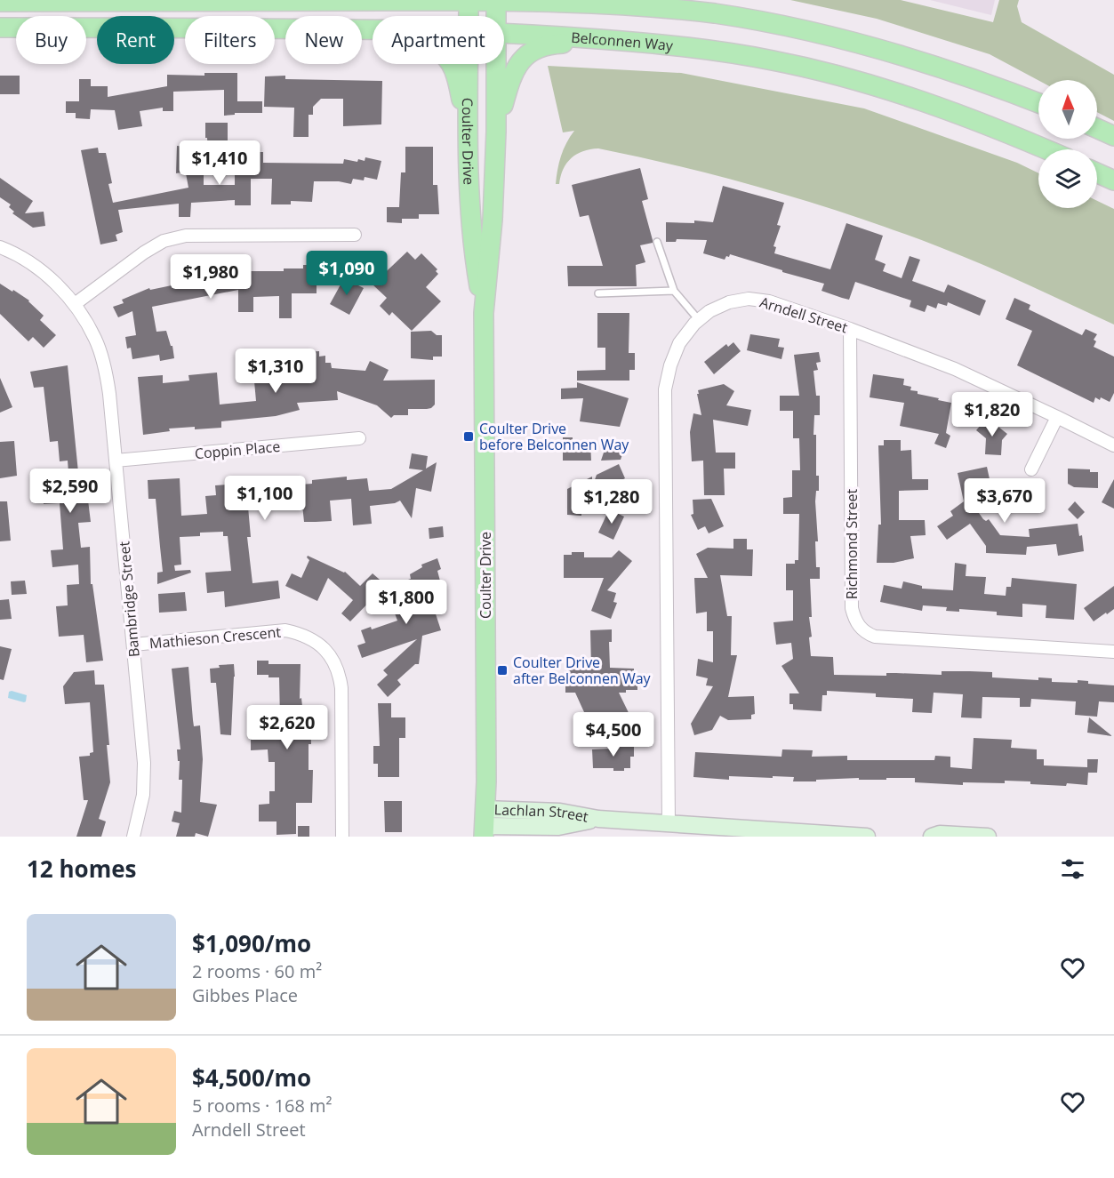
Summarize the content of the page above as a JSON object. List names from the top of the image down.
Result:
{
  "streets": {
    "main road": ["Belconnen Way", "Coulter Drive"],
    "street": [
      "Arndell Street",
      "Coppin Place",
      "Richmond Street",
      "Bambridge Street",
      "Mathieson Crescent",
      "Lachlan Street"
    ]
  },
  "crossings": [
    ["Coulter Drive", "Lachlan Street"],
    ["Arndell Street", "Richmond Street"],
    ["Arndell Street", "Lachlan Street"],
    ["Coppin Place", "Bambridge Street"],
    ["Bambridge Street", "Mathieson Crescent"]
  ],
  "places": {
    "transit": ["Coulter Drive before Belconnen Way", "Coulter Drive after Belconnen Way"]
  },
  "north": "top",
  "page": {
    "chip": [
      "Buy",
      "Rent",
      "Filters",
      "New",
      "Apartment"
    ],
    "price": [
      "$1,410",
      "$1,090",
      "$1,980",
      "$1,310",
      "$1,820",
      "$2,590",
      "$1,100",
      "$3,670",
      "$1,280",
      "$1,800",
      "$2,620",
      "$4,500"
    ],
    "heading": "12 homes",
    "list": [
      {
        "name": "$1,090/mo",
        "note": "2 rooms · 60 m² · Gibbes Place"
      },
      {
        "name": "$4,500/mo",
        "note": "5 rooms · 168 m² · Arndell Street"
      }
    ]
  }
}
